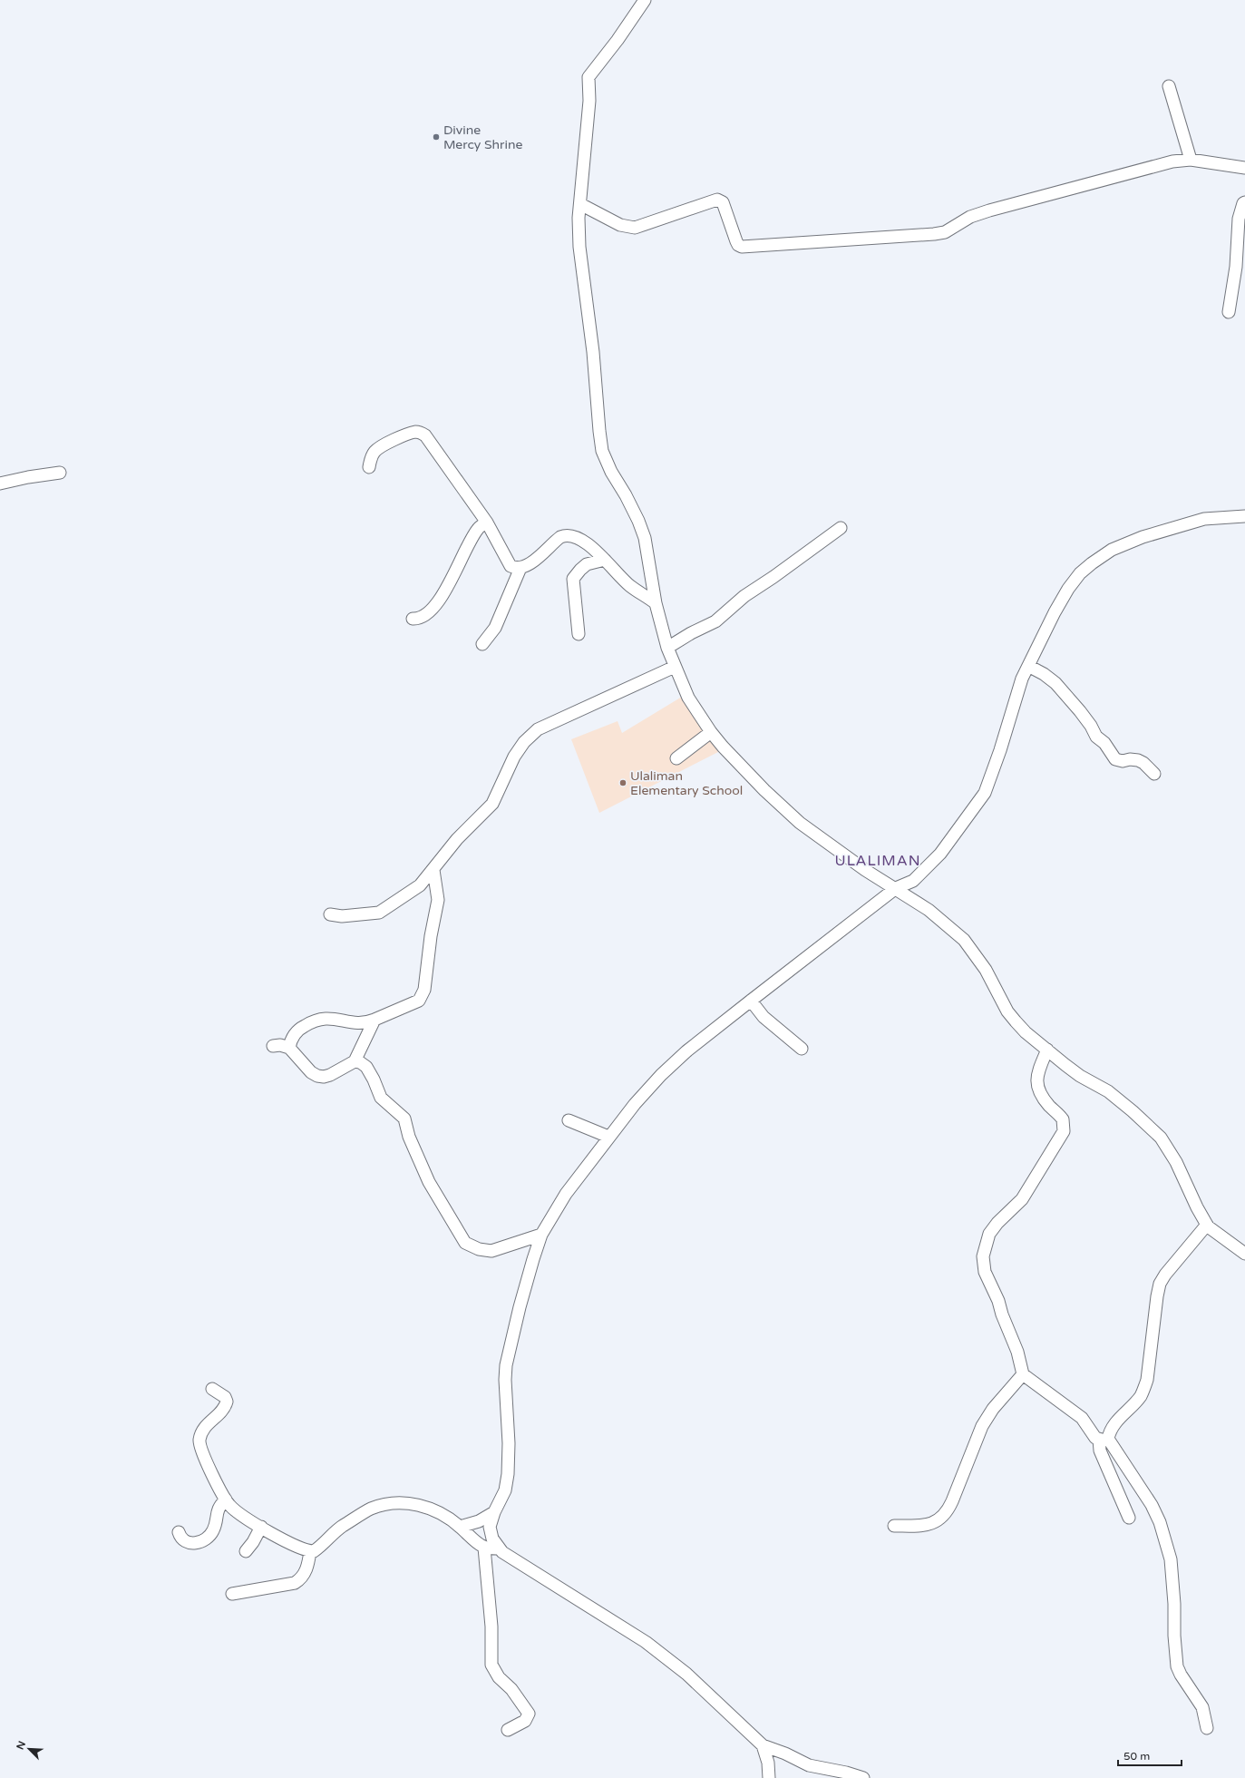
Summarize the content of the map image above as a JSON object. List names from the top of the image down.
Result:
{
  "districts": ["ULALIMAN"],
  "places": ["Divine Mercy Shrine", "Ulaliman Elementary School"],
  "scale_bar": "50 m",
  "north": "top left"
}
